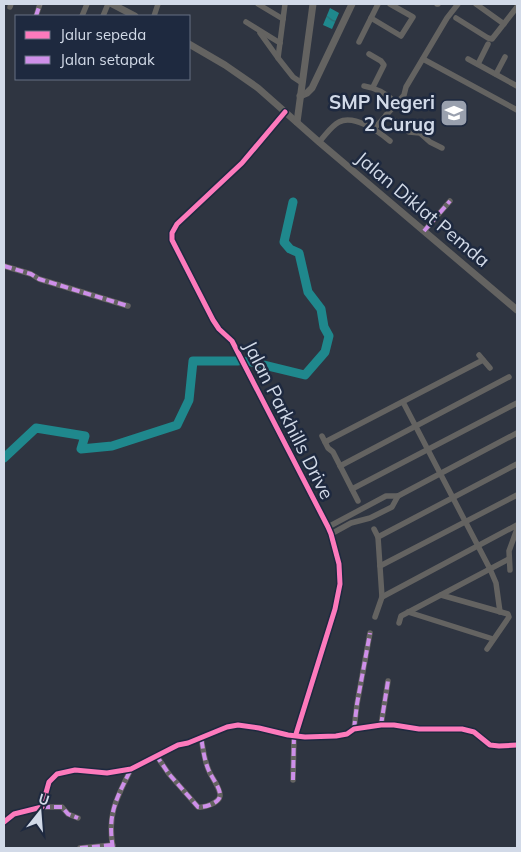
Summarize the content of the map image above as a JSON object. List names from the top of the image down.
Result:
{
  "streets": {
    "street": ["Jalan Diklat Pemda", "Jalan Parkhills Drive"]
  },
  "crossings": [
    ["Jalan Diklat Pemda", "Jalan Parkhills Drive"]
  ],
  "places": {
    "school or university": ["SMP Negeri 2 Curug"]
  },
  "legend": ["Jalur sepeda", "Jalan setapak"],
  "north": "top"
}
